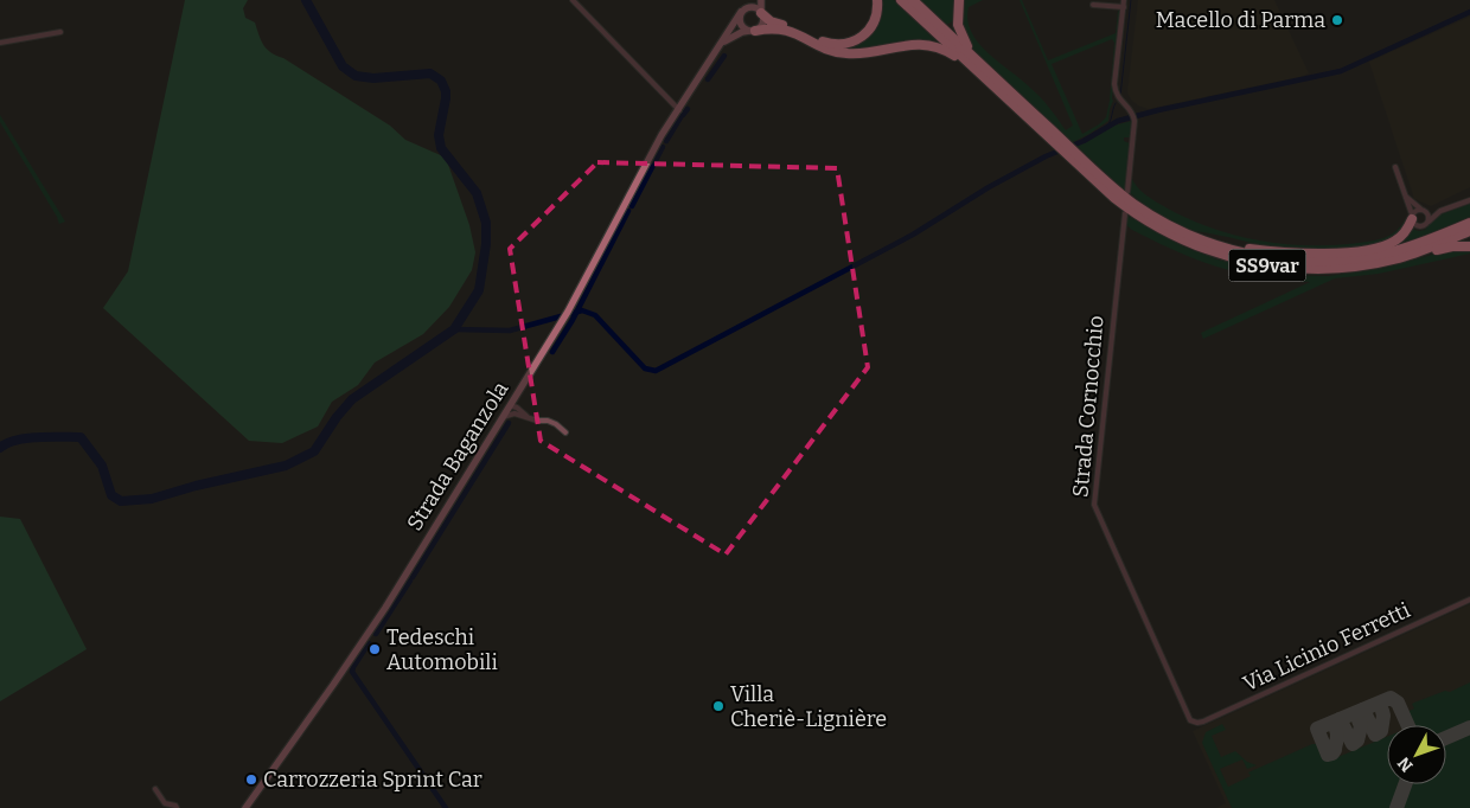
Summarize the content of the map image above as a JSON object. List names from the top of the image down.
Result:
{
  "streets": {
    "highway": ["SS9var"],
    "main road": ["Strada Baganzola"],
    "street": ["Strada Cornocchio", "Via Licinio Ferretti"]
  },
  "crossings": [
    ["Strada Cornocchio", "Via Licinio Ferretti"]
  ],
  "places": [
    "Macello di Parma",
    "Tedeschi Automobili",
    "Villa Cheriè-Lignière",
    "Carrozzeria Sprint Car"
  ],
  "north": "bottom left"
}
